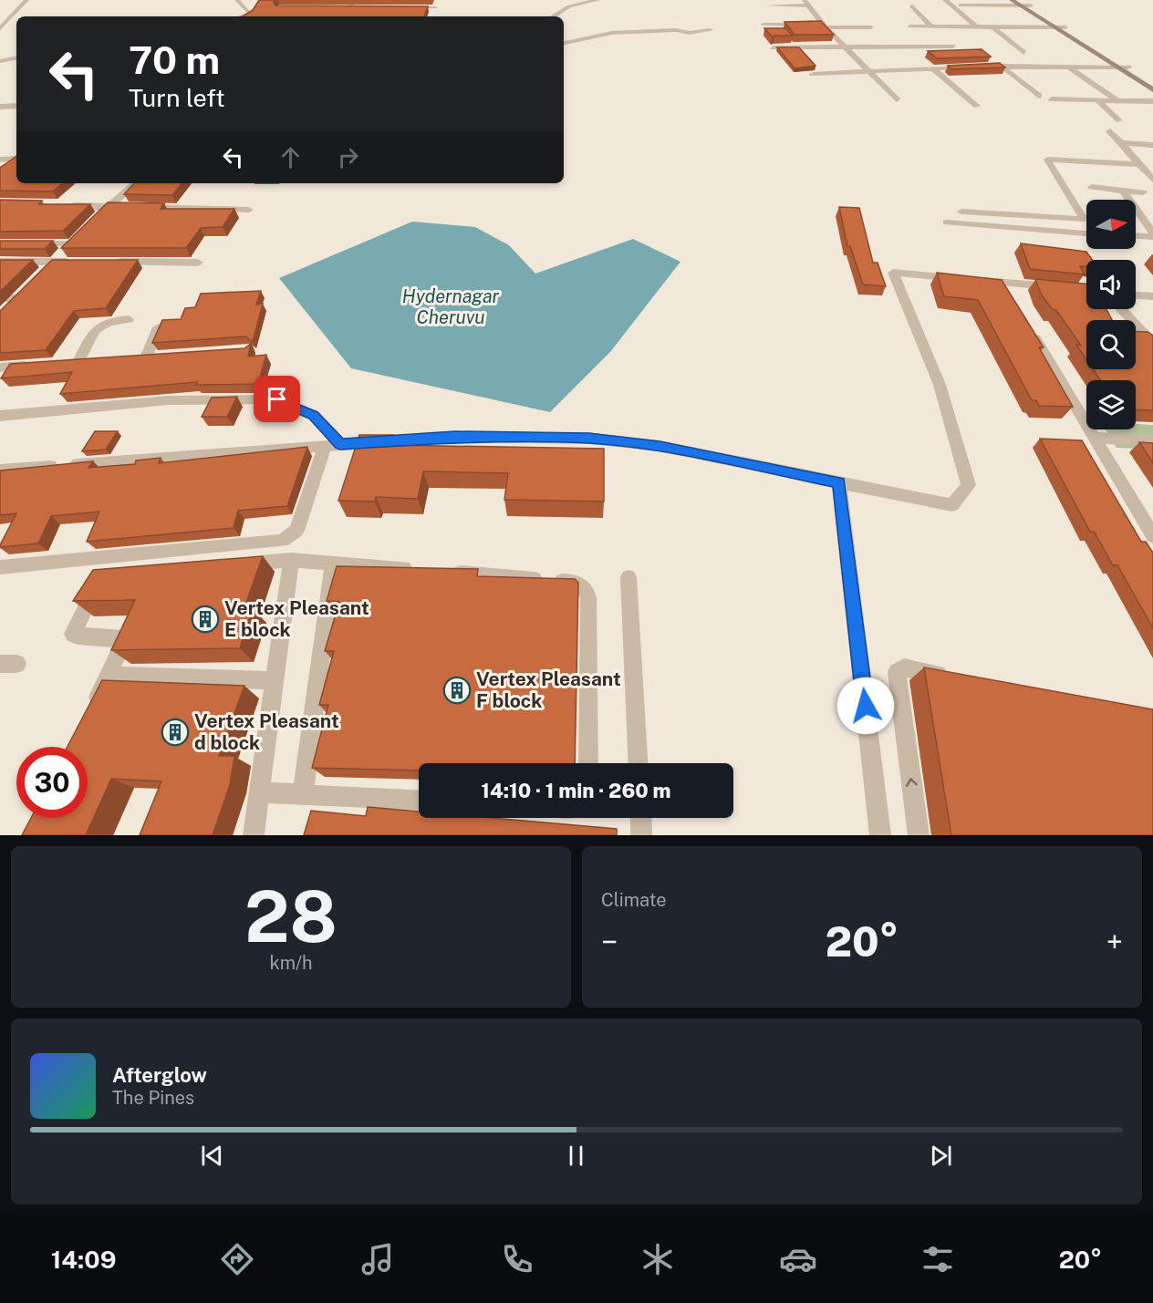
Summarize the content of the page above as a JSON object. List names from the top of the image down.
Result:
{
  "water": ["Hydernagar Cheruvu"],
  "places": {
    "building": ["Vertex Pleasant E block", "Vertex Pleasant F block", "Vertex Pleasant d block"]
  },
  "north": "right",
  "page": {
    "turn": ["70 m", "Turn left"],
    "limit": "30",
    "trip": "14:10 · 1 min · 260 m",
    "tile": [
      ["28", "km/h"],
      "Climate"
    ],
    "heat": ["−", "20°", "+"],
    "song": ["Afterglow", "The Pines"],
    "tabs": ["14:09", "20°"]
  }
}
